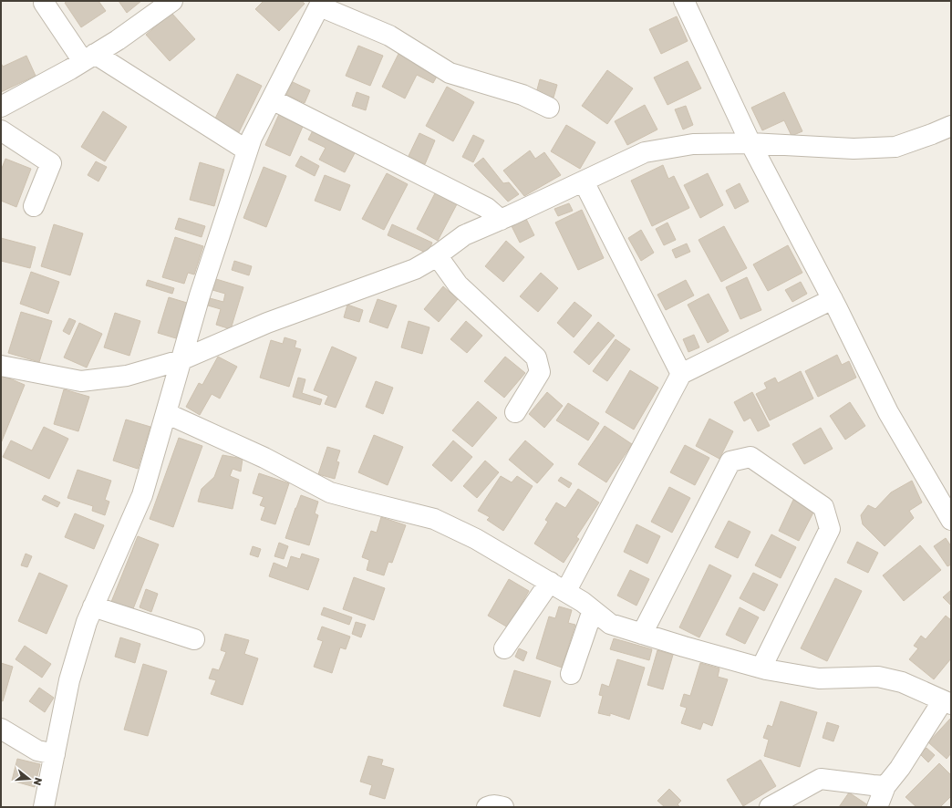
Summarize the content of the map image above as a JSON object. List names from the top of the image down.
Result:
{
  "north": "right"
}
